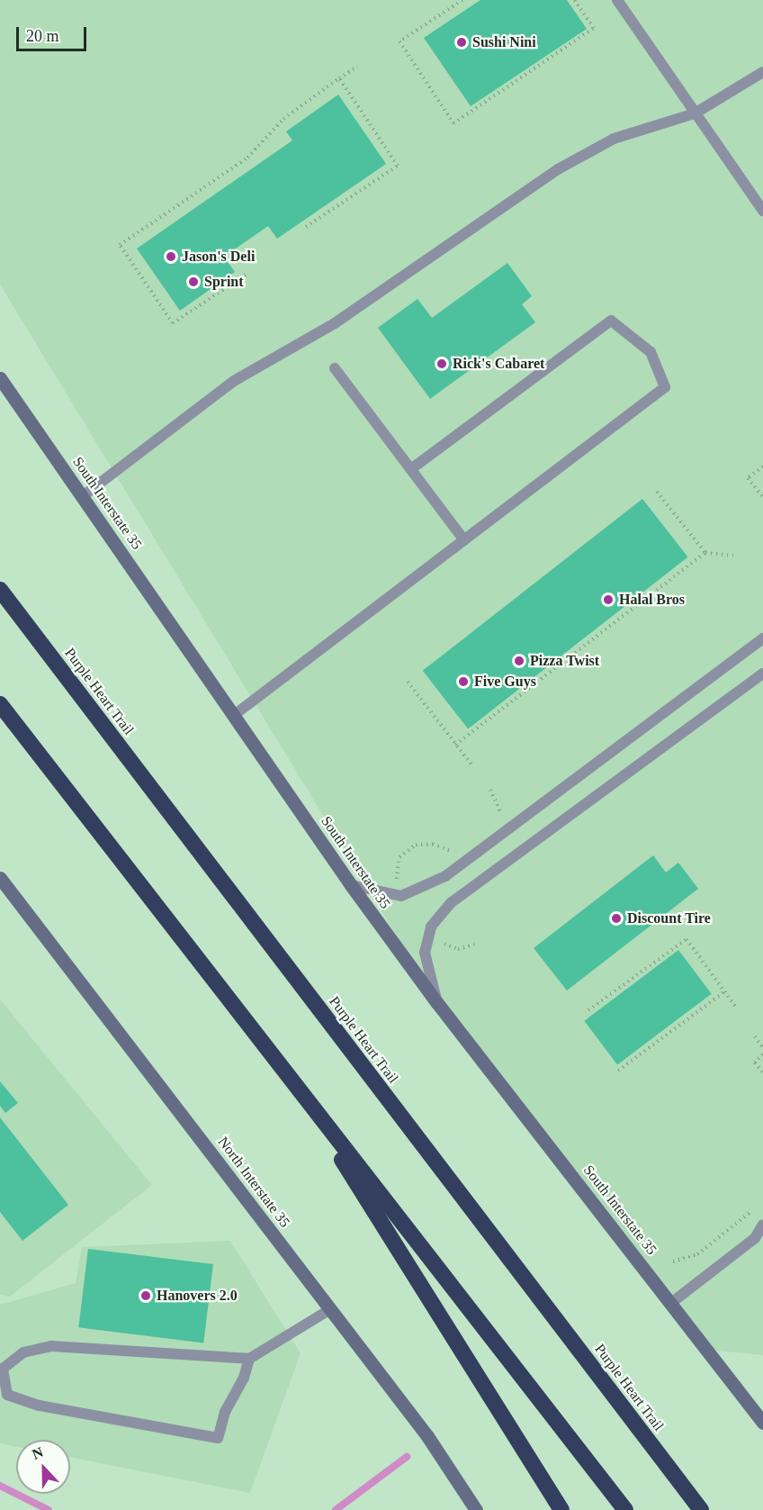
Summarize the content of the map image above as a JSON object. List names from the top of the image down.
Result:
{
  "streets": {
    "highway": ["Purple Heart Trail"],
    "main road": ["South Interstate 35", "North Interstate 35"]
  },
  "places": [
    "Sushi Nini",
    "Jason's Deli",
    "Sprint",
    "Rick's Cabaret",
    "Halal Bros",
    "Pizza Twist",
    "Five Guys",
    "Discount Tire",
    "Hanovers 2.0"
  ],
  "scale_bar": "20 m",
  "north": "top"
}
